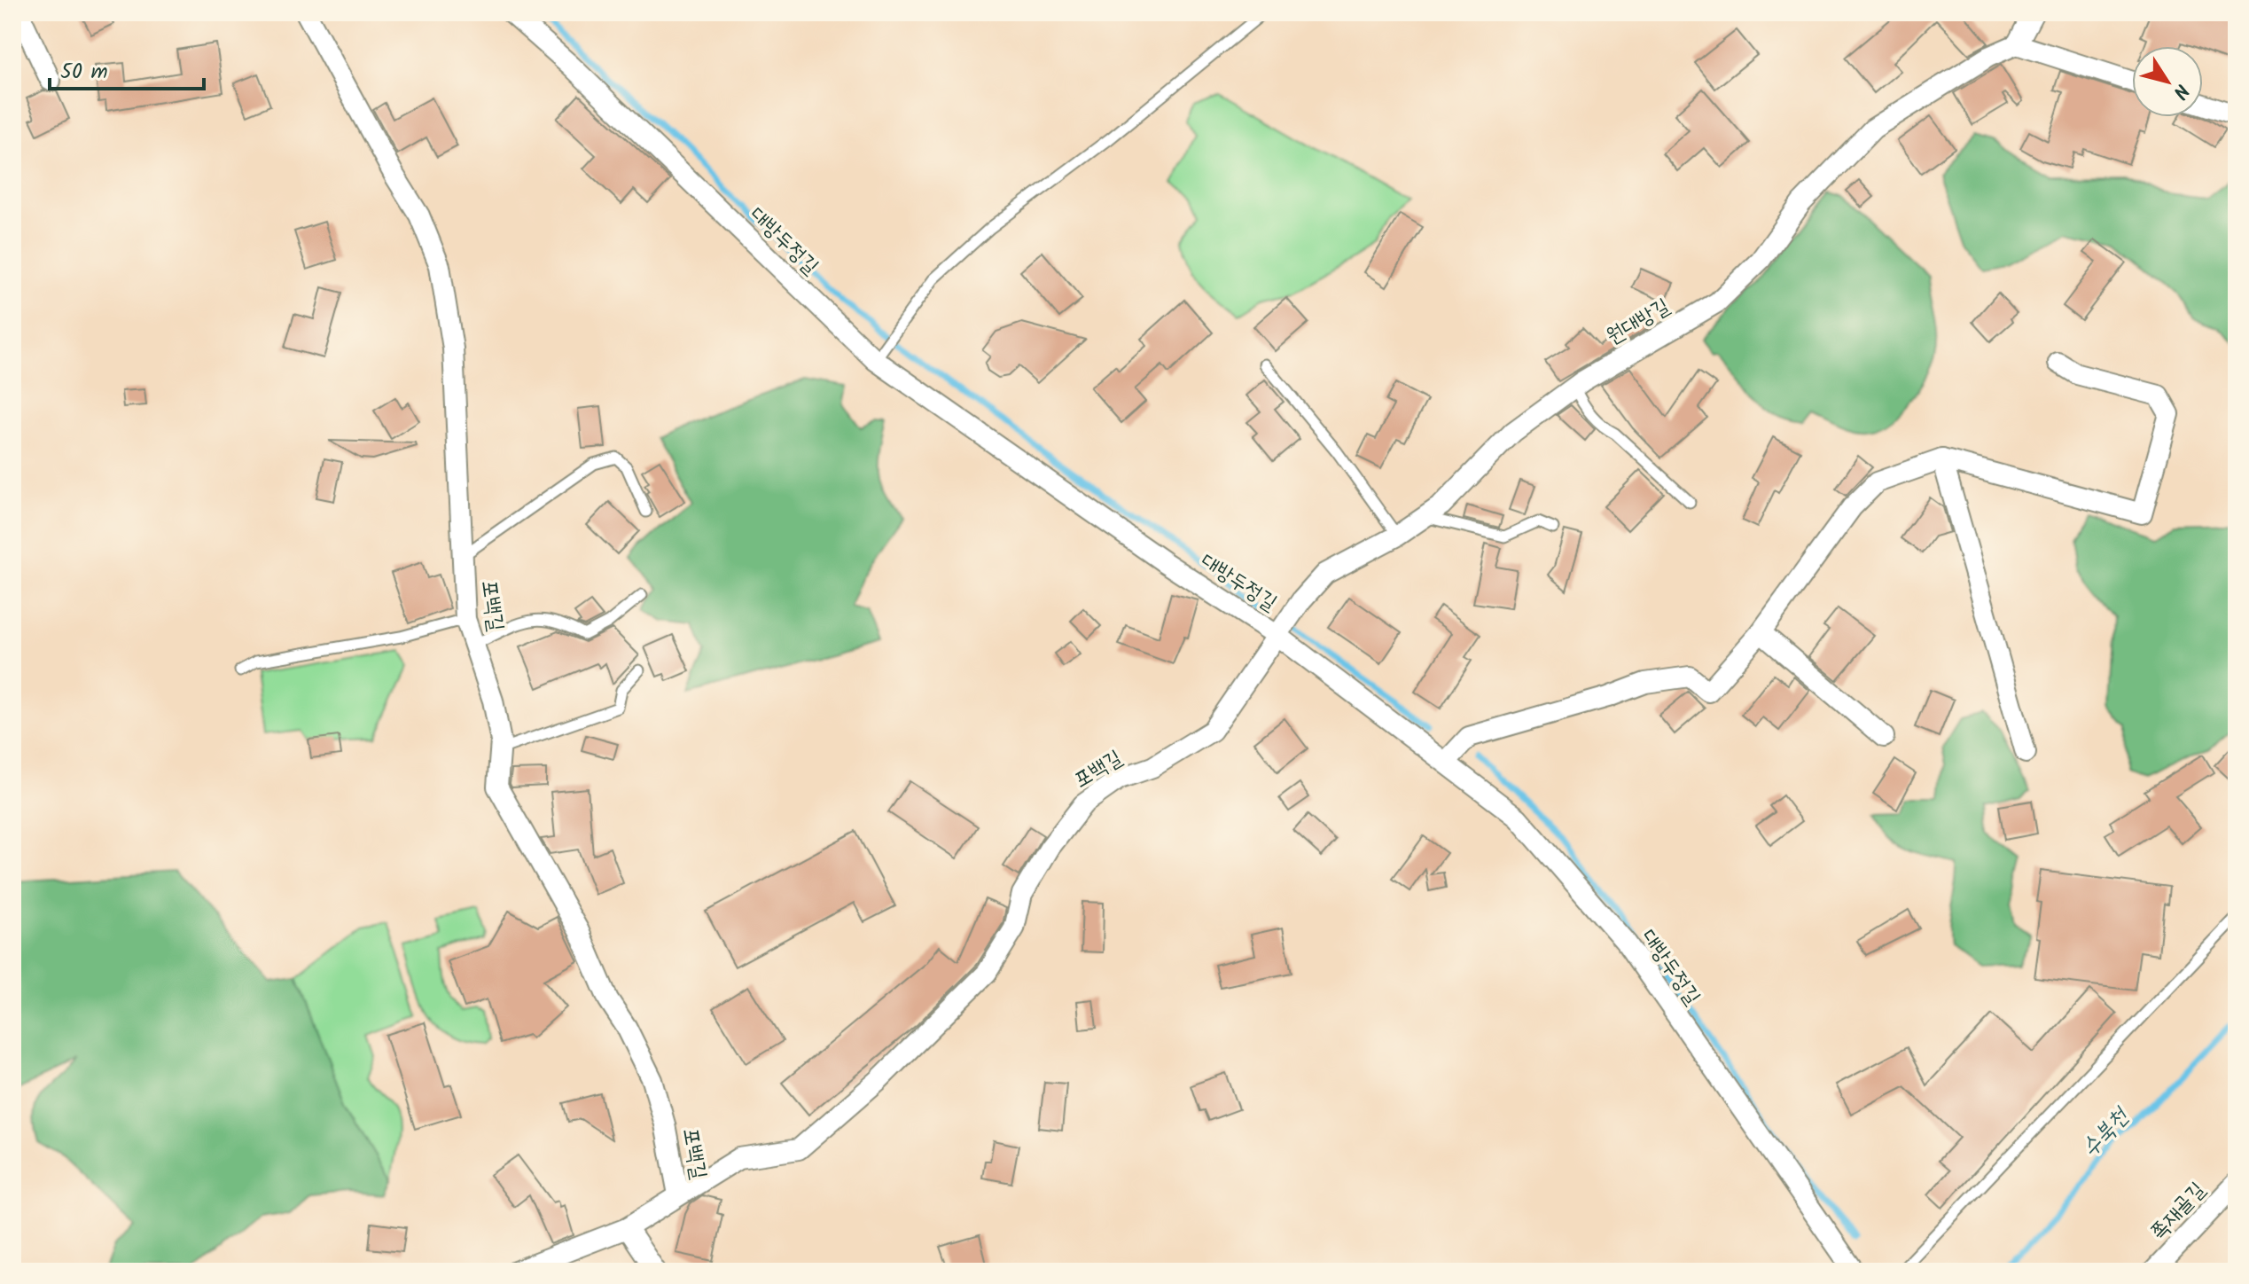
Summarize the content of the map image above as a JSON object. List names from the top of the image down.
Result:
{
  "streets": {
    "street": [
      "대방두정길",
      "원대방길",
      "포백길",
      "쪽재골길"
    ]
  },
  "crossings": [
    ["대방두정길", "원대방길"],
    ["대방두정길", "포백길"],
    ["원대방길", "포백길"]
  ],
  "water": ["수북천"],
  "scale_bar": "50 m",
  "north": "bottom right"
}
